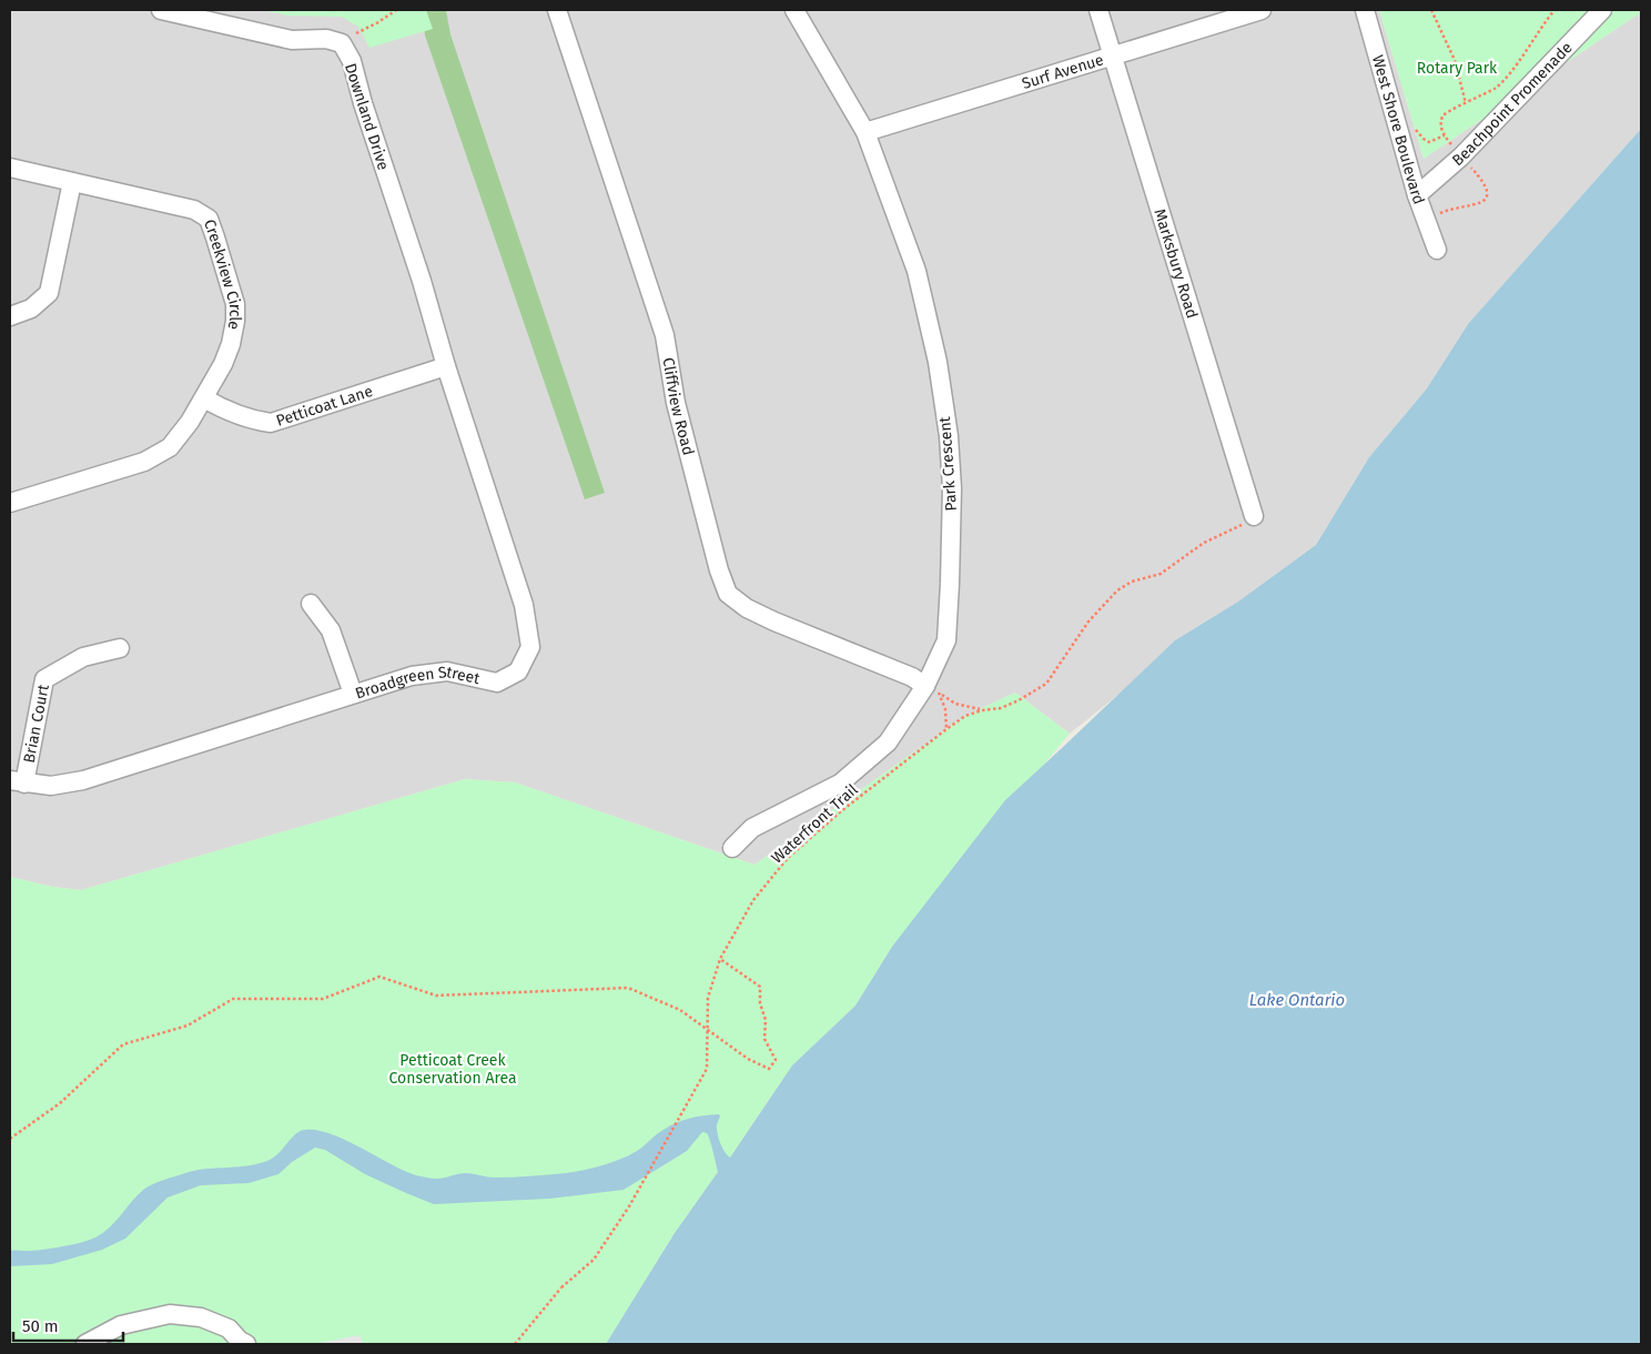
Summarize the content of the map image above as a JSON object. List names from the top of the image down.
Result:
{
  "streets": {
    "street": [
      "Surf Avenue",
      "Beachpoint Promenade",
      "Downland Drive",
      "West Shore Boulevard",
      "Marksbury Road",
      "Creekview Circle",
      "Petticoat Lane",
      "Cliffview Road",
      "Park Crescent",
      "Broadgreen Street",
      "Brian Court"
    ],
    "path": ["Waterfront Trail"]
  },
  "crossings": [
    ["Surf Avenue", "Marksbury Road"],
    ["Surf Avenue", "Park Crescent"],
    ["Beachpoint Promenade", "West Shore Boulevard"],
    ["Downland Drive", "Petticoat Lane"],
    ["Downland Drive", "Broadgreen Street"],
    ["Marksbury Road", "Waterfront Trail"],
    ["Creekview Circle", "Petticoat Lane"],
    ["Petticoat Lane", "Broadgreen Street"],
    ["Cliffview Road", "Park Crescent"],
    ["Broadgreen Street", "Brian Court"]
  ],
  "water": ["Lake Ontario"],
  "parks": ["Rotary Park", "Petticoat Creek Conservation Area"],
  "scale_bar": "50 m"
}
